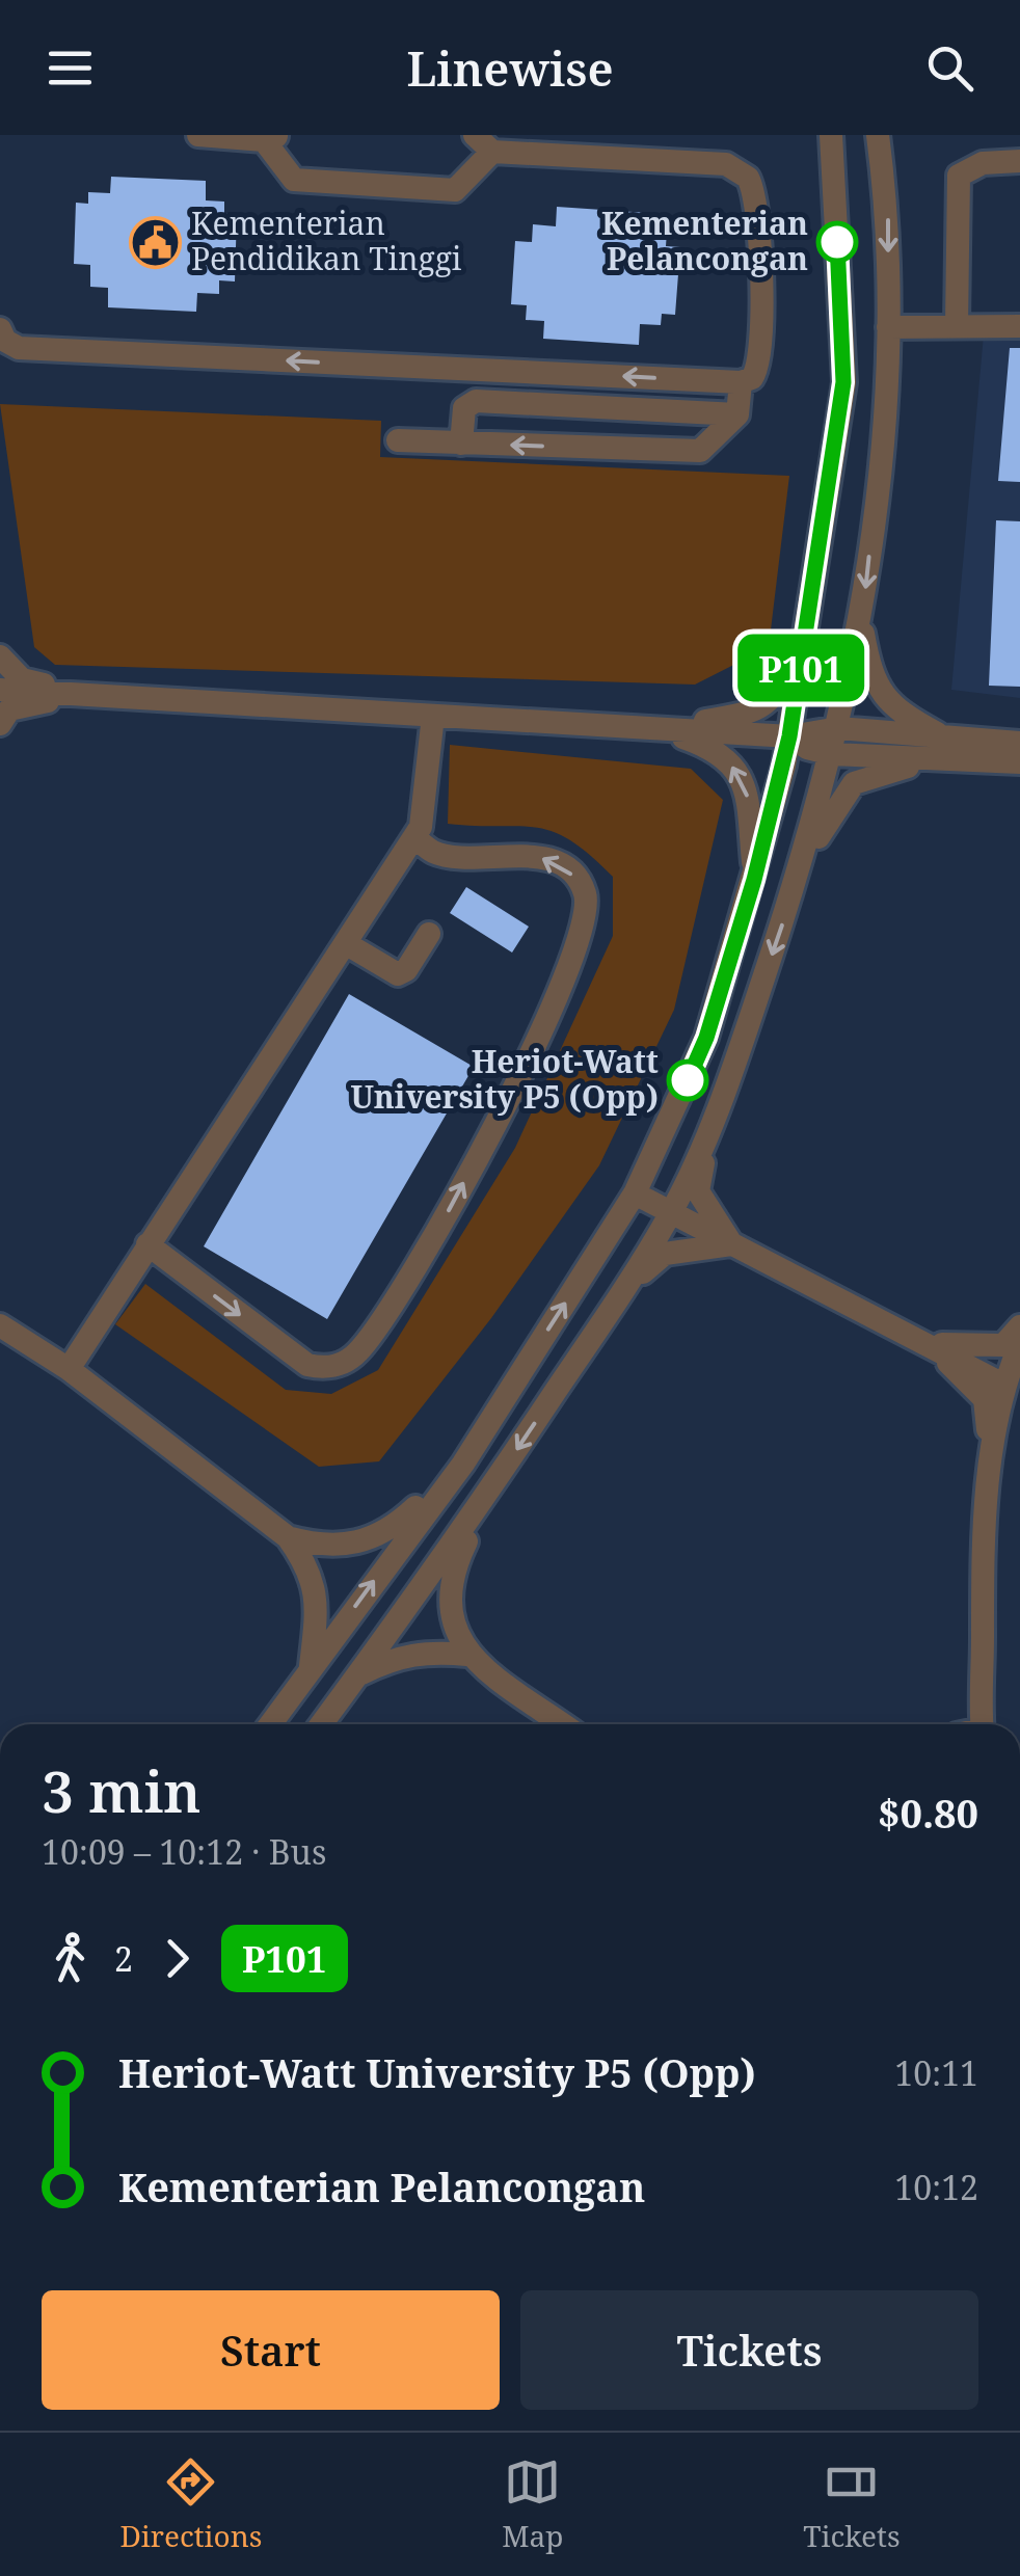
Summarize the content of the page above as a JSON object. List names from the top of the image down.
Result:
{
  "places": {
    "public building": ["Kementerian Pendidikan Tinggi"],
    "other": ["Kementerian Pelancongan", "Heriot-Watt University P5 (Opp)"]
  },
  "lines": ["bus line P101"],
  "page": {
    "header": "Linewise",
    "on_map": "P101",
    "heading": ["3 min", "10:09 – 10:12 · Bus", "$0.80"],
    "legs": ["2", "P101"],
    "list": [
      {
        "name": "Heriot-Watt University P5 (Opp)",
        "value": "10:11"
      },
      {
        "name": "Kementerian Pelancongan",
        "value": "10:12"
      }
    ],
    "buttons": ["Start", "Tickets"],
    "tabs": ["Directions", "Map", "Tickets"]
  }
}
